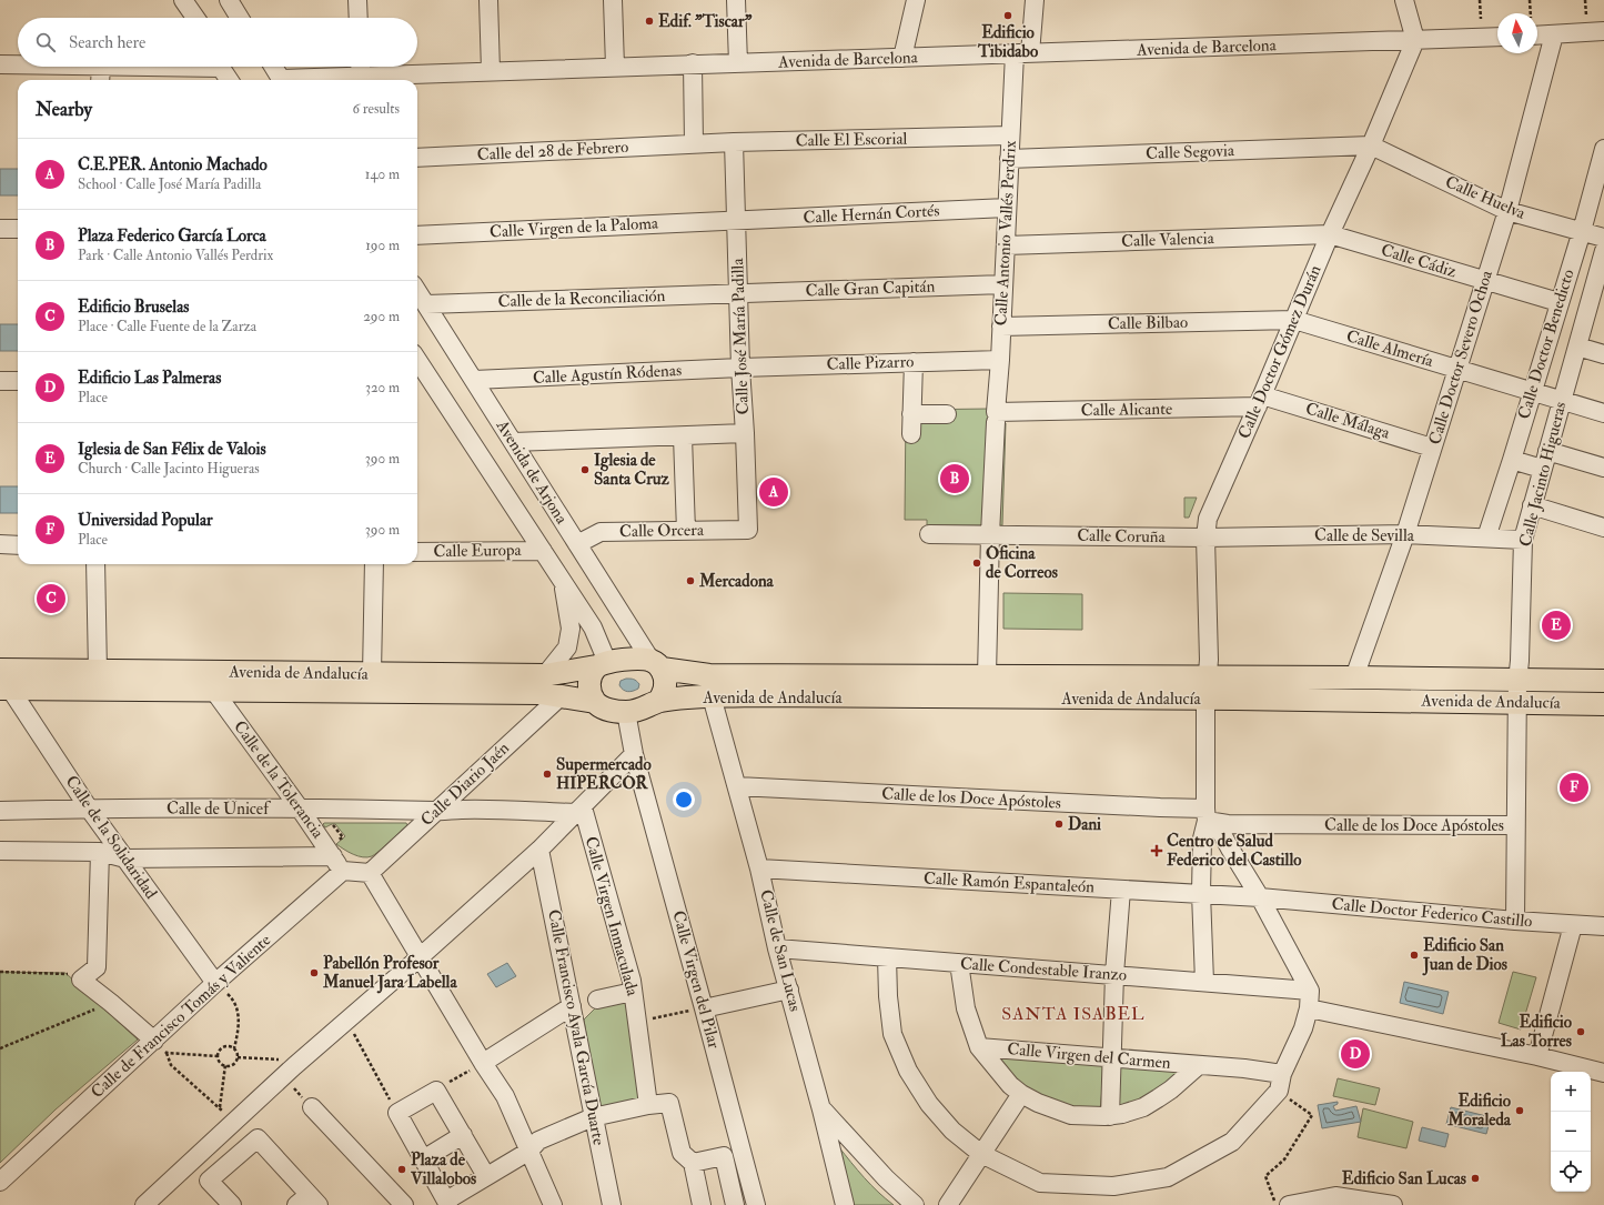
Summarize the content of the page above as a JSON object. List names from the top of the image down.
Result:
{
  "streets": {
    "main road": ["Avenida de Andalucía"],
    "street": [
      "Avenida de Barcelona",
      "Calle El Escorial",
      "Calle del 28 de Febrero",
      "Calle Segovia",
      "Calle Huelva",
      "Calle Hernán Cortés",
      "Calle Virgen de la Paloma",
      "Calle Antonio Vallés Perdrix",
      "Calle Valencia",
      "Calle Cádiz",
      "Calle Gran Capitán",
      "Calle de la Reconciliación",
      "Calle Bilbao",
      "Calle José María Padilla",
      "Calle Doctor Benedicto",
      "Calle Almería",
      "Calle Doctor Gómez Durán",
      "Calle Doctor Severo Ochoa",
      "Calle Pizarro",
      "Calle Agustín Ródenas",
      "Calle Alicante",
      "Calle Málaga",
      "Avenida de Arjona",
      "Calle Jacinto Higueras",
      "Calle Orcera",
      "Calle de Sevilla",
      "Calle Coruña",
      "Calle Europa",
      "Calle de la Tolerancia",
      "Calle Diario Jaén",
      "Calle de los Doce Apóstoles",
      "Calle de Unicef",
      "Calle de la Solidaridad",
      "Calle Ramón Espantaleón",
      "Calle Doctor Federico Castillo",
      "Calle Virgen Inmaculada",
      "Calle de San Lucas",
      "Calle Condestable Iranzo",
      "Calle Virgen del Pilar",
      "Calle de Francisco Tomás y Valiente",
      "Calle Francisco Ayala García Duarte",
      "Calle Virgen del Carmen"
    ]
  },
  "crossings": [
    ["Avenida de Barcelona", "Calle Antonio Vallés Perdrix"],
    ["Avenida de Barcelona", "Calle Doctor Gómez Durán"],
    ["Calle El Escorial", "Calle del 28 de Febrero"],
    ["Calle El Escorial", "Calle Antonio Vallés Perdrix"],
    ["Calle El Escorial", "Calle José María Padilla"],
    ["Calle Segovia", "Calle Huelva"],
    ["Calle Segovia", "Calle Antonio Vallés Perdrix"],
    ["Calle Segovia", "Calle Doctor Gómez Durán"],
    ["Calle Huelva", "Calle Doctor Benedicto"],
    ["Calle Huelva", "Calle Doctor Gómez Durán"],
    ["Calle Huelva", "Calle Doctor Severo Ochoa"],
    ["Calle Hernán Cortés", "Calle Virgen de la Paloma"],
    ["Calle Hernán Cortés", "Calle Antonio Vallés Perdrix"],
    ["Calle Hernán Cortés", "Calle José María Padilla"],
    ["Calle Virgen de la Paloma", "Calle José María Padilla"],
    ["Calle Antonio Vallés Perdrix", "Calle Valencia"],
    ["Calle Antonio Vallés Perdrix", "Calle Gran Capitán"],
    ["Calle Antonio Vallés Perdrix", "Calle Bilbao"],
    ["Calle Antonio Vallés Perdrix", "Calle Pizarro"],
    ["Calle Antonio Vallés Perdrix", "Calle Alicante"],
    ["Calle Antonio Vallés Perdrix", "Calle Coruña"],
    ["Calle Antonio Vallés Perdrix", "Avenida de Andalucía"],
    ["Calle Valencia", "Calle Cádiz"],
    ["Calle Valencia", "Calle Doctor Gómez Durán"],
    ["Calle Cádiz", "Calle Doctor Benedicto"],
    ["Calle Cádiz", "Calle Doctor Gómez Durán"],
    ["Calle Cádiz", "Calle Doctor Severo Ochoa"],
    ["Calle Gran Capitán", "Calle de la Reconciliación"],
    ["Calle Gran Capitán", "Calle José María Padilla"],
    ["Calle de la Reconciliación", "Calle José María Padilla"],
    ["Calle de la Reconciliación", "Avenida de Arjona"],
    ["Calle Bilbao", "Calle Almería"],
    ["Calle Bilbao", "Calle Doctor Gómez Durán"],
    ["Calle José María Padilla", "Calle Pizarro"],
    ["Calle José María Padilla", "Calle Agustín Ródenas"],
    ["Calle José María Padilla", "Calle Orcera"],
    ["Calle Doctor Benedicto", "Calle Almería"],
    ["Calle Doctor Benedicto", "Calle de Sevilla"],
    ["Calle Almería", "Calle Doctor Gómez Durán"],
    ["Calle Almería", "Calle Doctor Severo Ochoa"],
    ["Calle Almería", "Calle Jacinto Higueras"],
    ["Calle Doctor Gómez Durán", "Calle Alicante"],
    ["Calle Doctor Gómez Durán", "Calle Málaga"],
    ["Calle Doctor Gómez Durán", "Calle de Sevilla"],
    ["Calle Doctor Gómez Durán", "Calle Coruña"],
    ["Calle Doctor Gómez Durán", "Avenida de Andalucía"],
    ["Calle Doctor Gómez Durán", "Calle de los Doce Apóstoles"],
    ["Calle Doctor Gómez Durán", "Calle Ramón Espantaleón"],
    ["Calle Doctor Gómez Durán", "Calle Condestable Iranzo"],
    ["Calle Doctor Severo Ochoa", "Calle Málaga"],
    ["Calle Doctor Severo Ochoa", "Calle de Sevilla"],
    ["Calle Doctor Severo Ochoa", "Avenida de Andalucía"],
    ["Calle Pizarro", "Calle Agustín Ródenas"],
    ["Calle Agustín Ródenas", "Avenida de Arjona"],
    ["Calle Alicante", "Calle Málaga"],
    ["Avenida de Arjona", "Calle Orcera"],
    ["Avenida de Arjona", "Calle Europa"],
    ["Avenida de Arjona", "Avenida de Andalucía"],
    ["Avenida de Arjona", "Calle Virgen del Pilar"],
    ["Calle Jacinto Higueras", "Calle de Sevilla"],
    ["Calle Jacinto Higueras", "Avenida de Andalucía"],
    ["Calle Jacinto Higueras", "Calle de los Doce Apóstoles"],
    ["Calle Jacinto Higueras", "Calle Doctor Federico Castillo"],
    ["Calle de Sevilla", "Calle Coruña"],
    ["Avenida de Andalucía", "Calle de la Tolerancia"],
    ["Avenida de Andalucía", "Calle Diario Jaén"],
    ["Avenida de Andalucía", "Calle de la Solidaridad"],
    ["Avenida de Andalucía", "Calle de San Lucas"],
    ["Avenida de Andalucía", "Calle Virgen del Pilar"],
    ["Calle de la Tolerancia", "Calle de Unicef"],
    ["Calle de la Tolerancia", "Calle de Francisco Tomás y Valiente"],
    ["Calle Diario Jaén", "Calle de Unicef"],
    ["Calle de los Doce Apóstoles", "Calle de San Lucas"],
    ["Calle de Unicef", "Calle de la Solidaridad"],
    ["Calle de Unicef", "Calle Virgen Inmaculada"],
    ["Calle de la Solidaridad", "Calle de Francisco Tomás y Valiente"],
    ["Calle Ramón Espantaleón", "Calle Doctor Federico Castillo"],
    ["Calle Ramón Espantaleón", "Calle de San Lucas"],
    ["Calle de San Lucas", "Calle Condestable Iranzo"],
    ["Calle Condestable Iranzo", "Calle Virgen del Carmen"]
  ],
  "districts": ["SANTA ISABEL"],
  "places": {
    "other": [
      "Edificio Tibidabo",
      "Edif. \"Tiscar\"",
      "Iglesia de Santa Cruz",
      "Oficina de Correos",
      "Mercadona",
      "Supermercado HIPERCOR",
      "Dani",
      "Edificio San Juan de Dios",
      "Pabellón Profesor Manuel Jara Labella",
      "Edificio Las Torres",
      "Edificio Moraleda",
      "Plaza de Villalobos",
      "Edificio San Lucas"
    ],
    "health": ["Centro de Salud Federico del Castillo"]
  },
  "north": "top",
  "page": {
    "search": "Search here",
    "heading": ["Nearby", "6 results"],
    "list": [
      {
        "mark": "A",
        "name": "C.E.PER. Antonio Machado",
        "note": "School · Calle José María Padilla",
        "value": "140 m"
      },
      {
        "mark": "B",
        "name": "Plaza Federico García Lorca",
        "note": "Park · Calle Antonio Vallés Perdrix",
        "value": "190 m"
      },
      {
        "mark": "C",
        "name": "Edificio Bruselas",
        "note": "Place · Calle Fuente de la Zarza",
        "value": "290 m"
      },
      {
        "mark": "D",
        "name": "Edificio Las Palmeras",
        "note": "Place",
        "value": "320 m"
      },
      {
        "mark": "E",
        "name": "Iglesia de San Félix de Valois",
        "note": "Church · Calle Jacinto Higueras",
        "value": "390 m"
      },
      {
        "mark": "F",
        "name": "Universidad Popular",
        "note": "Place",
        "value": "390 m"
      }
    ],
    "pins": [
      "B",
      "A",
      "C",
      "E",
      "F",
      "D"
    ],
    "map_buttons": ["+", "−"]
  }
}
